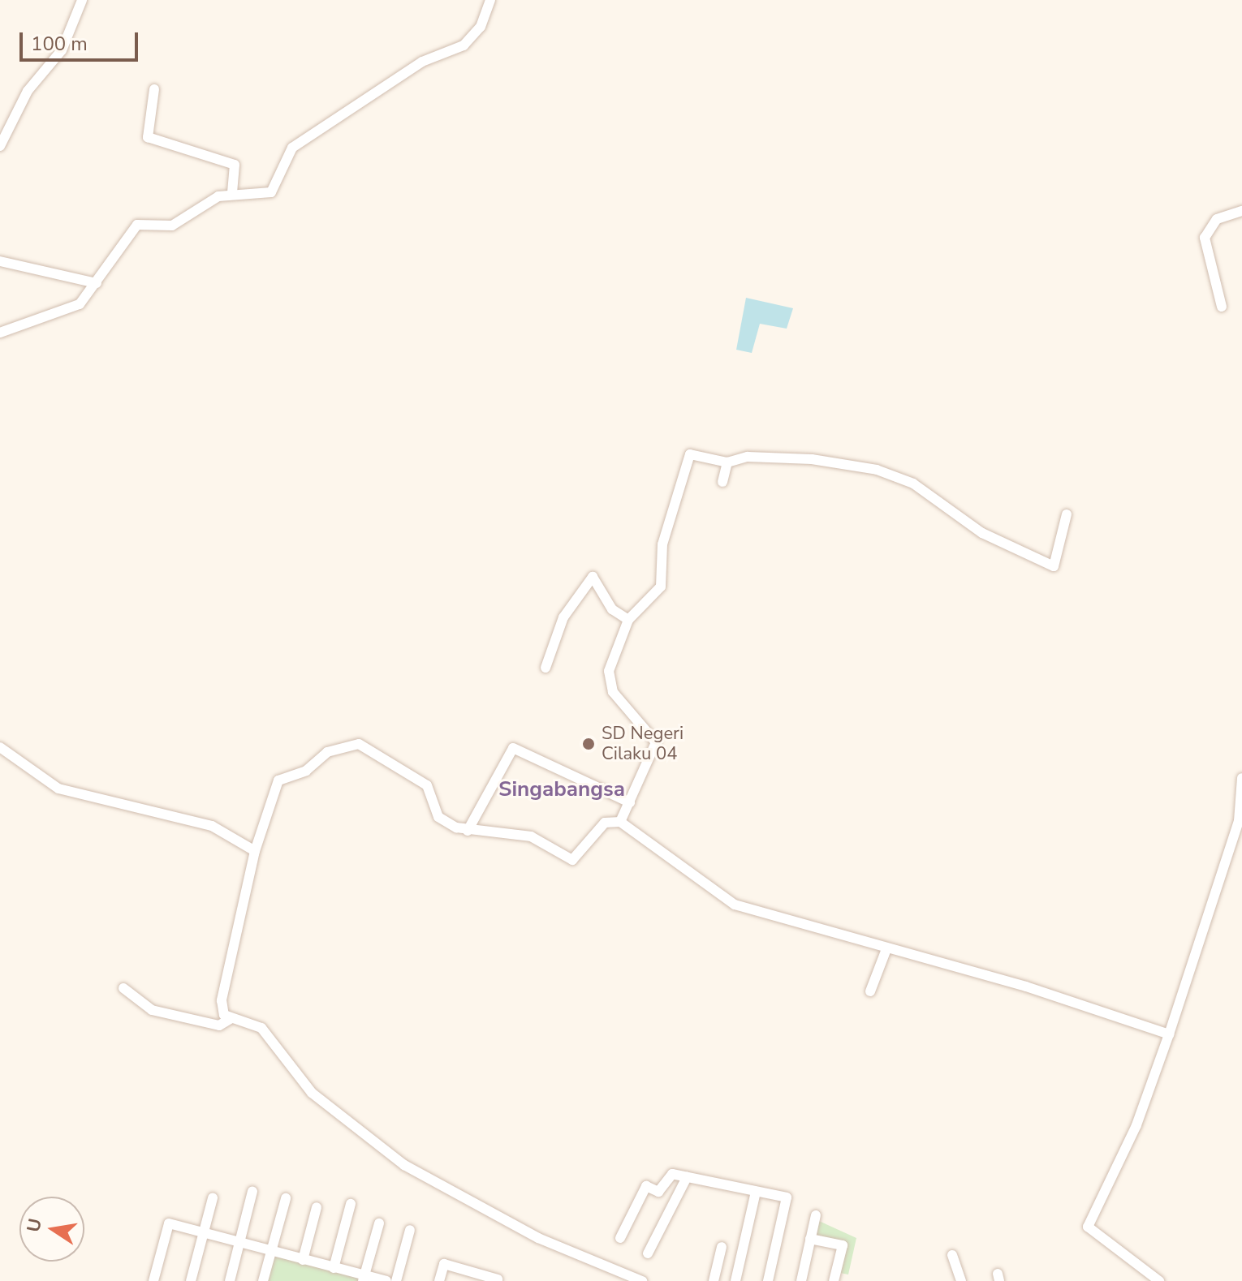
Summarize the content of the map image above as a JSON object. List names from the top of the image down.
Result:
{
  "districts": ["Singabangsa"],
  "places": ["SD Negeri Cilaku 04"],
  "scale_bar": "100 m",
  "north": "left"
}
